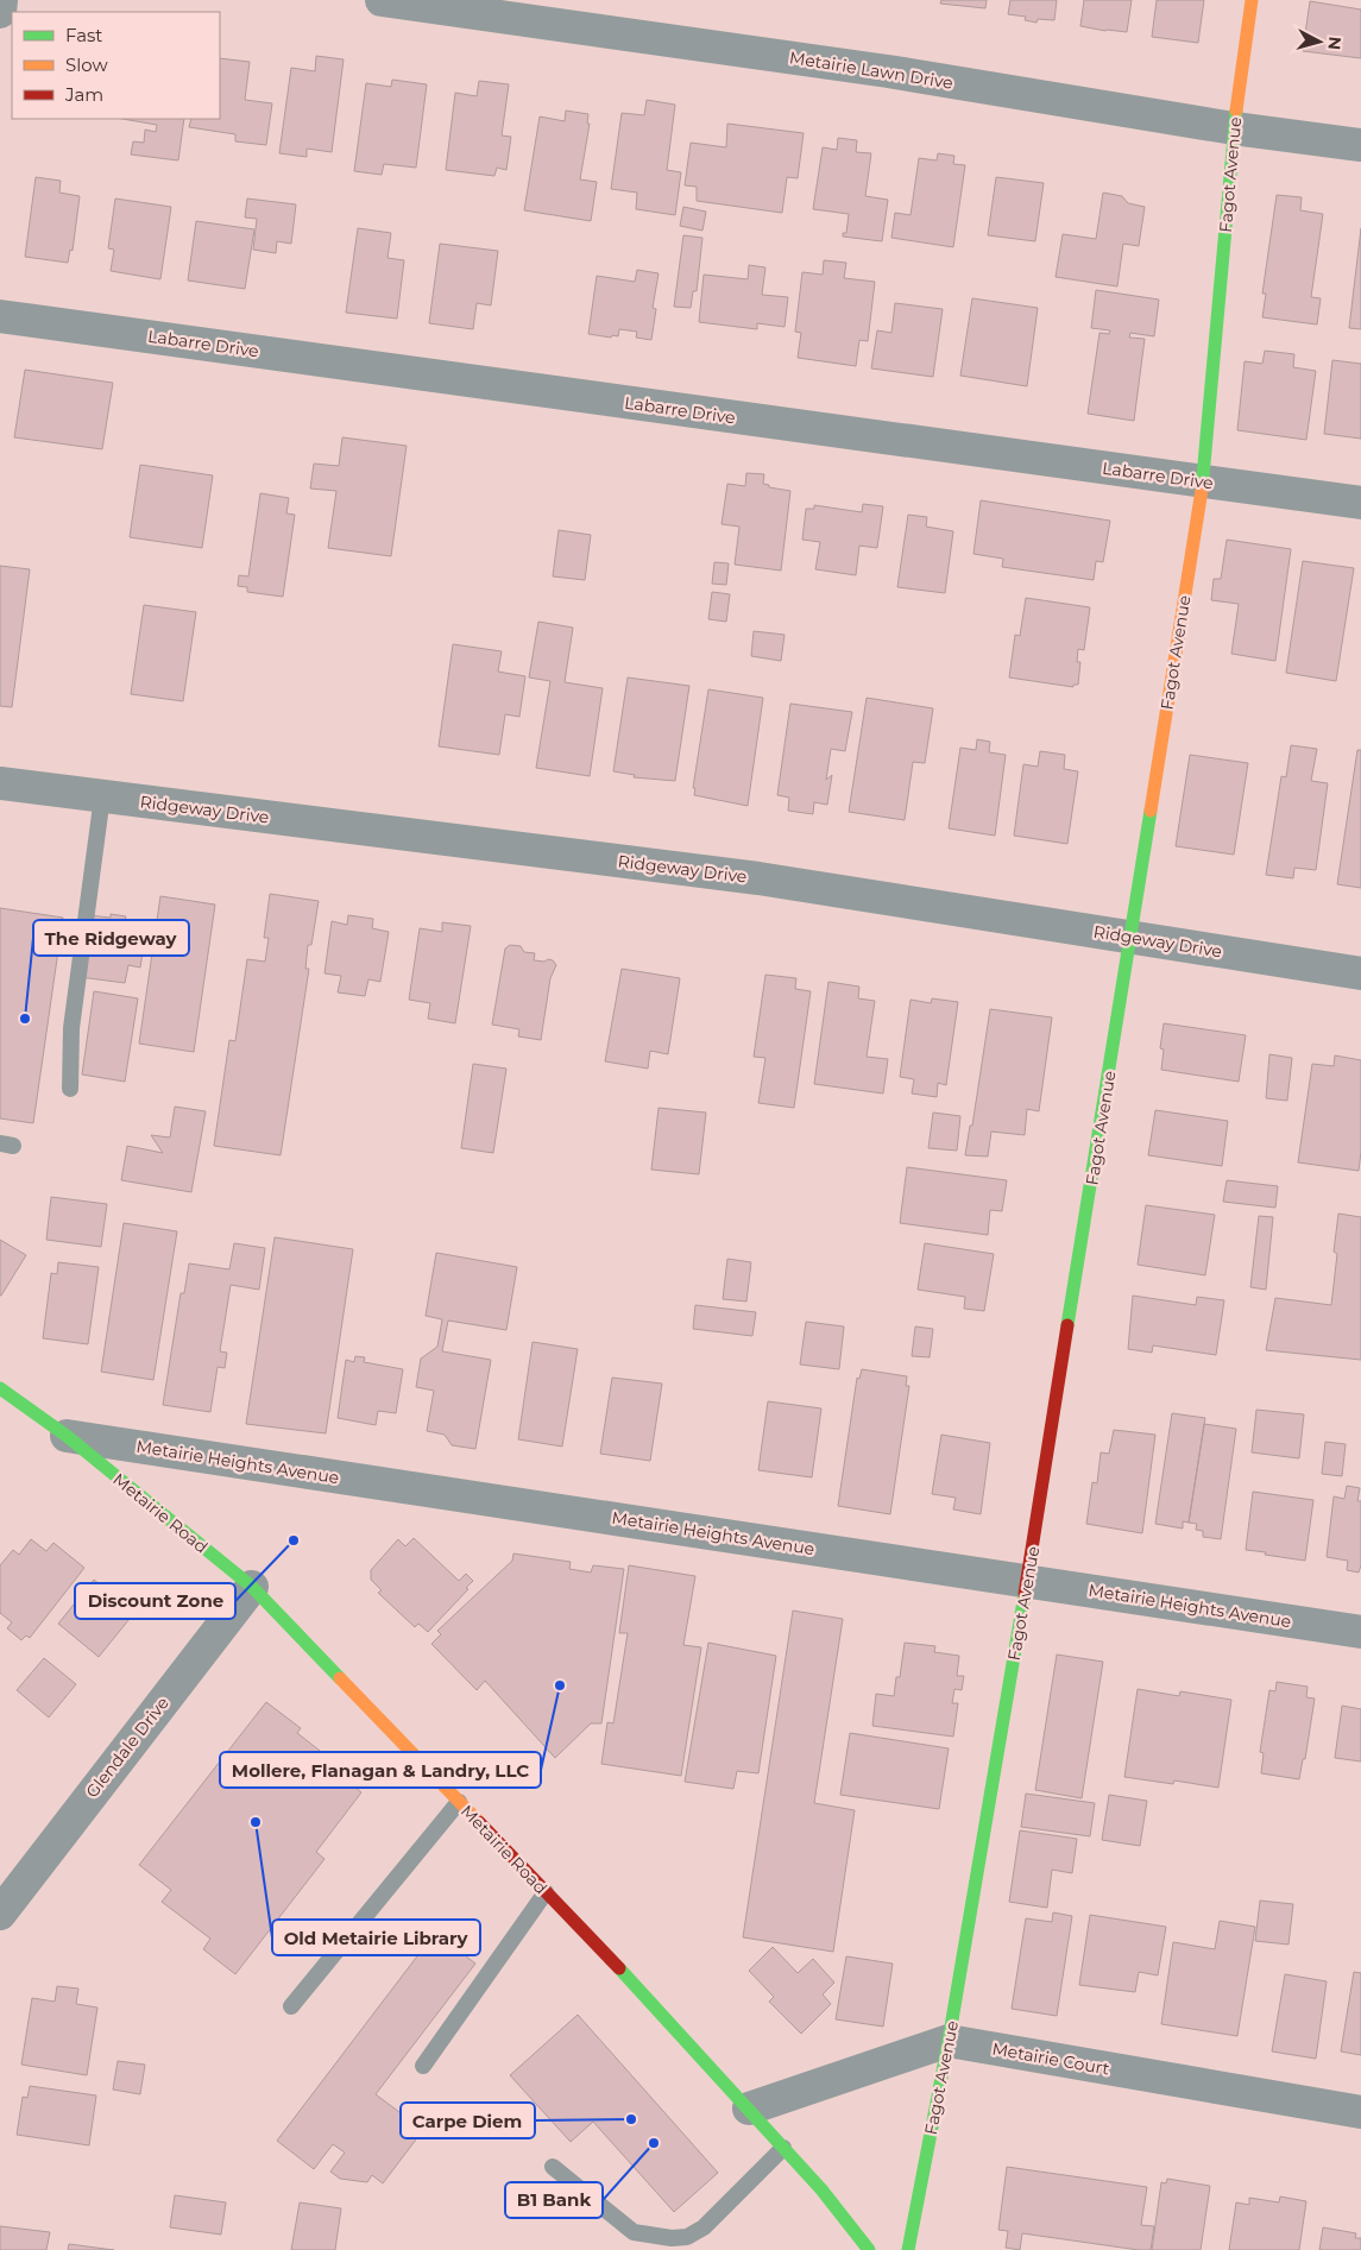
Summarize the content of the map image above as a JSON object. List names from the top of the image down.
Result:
{
  "streets": {
    "street": [
      "Metairie Lawn Drive",
      "Fagot Avenue",
      "Labarre Drive",
      "Ridgeway Drive",
      "Metairie Heights Avenue",
      "Metairie Road",
      "Glendale Drive",
      "Metairie Court"
    ]
  },
  "crossings": [
    ["Metairie Lawn Drive", "Fagot Avenue"],
    ["Fagot Avenue", "Labarre Drive"],
    ["Fagot Avenue", "Ridgeway Drive"],
    ["Fagot Avenue", "Metairie Heights Avenue"],
    ["Fagot Avenue", "Metairie Court"],
    ["Metairie Heights Avenue", "Metairie Road"],
    ["Metairie Road", "Glendale Drive"],
    ["Metairie Road", "Metairie Court"]
  ],
  "places": [
    "The Ridgeway",
    "Discount Zone",
    "Mollere, Flanagan & Landry, LLC",
    "Old Metairie Library",
    "Carpe Diem",
    "B1 Bank"
  ],
  "legend": ["Fast", "Slow", "Jam"],
  "north": "right"
}
